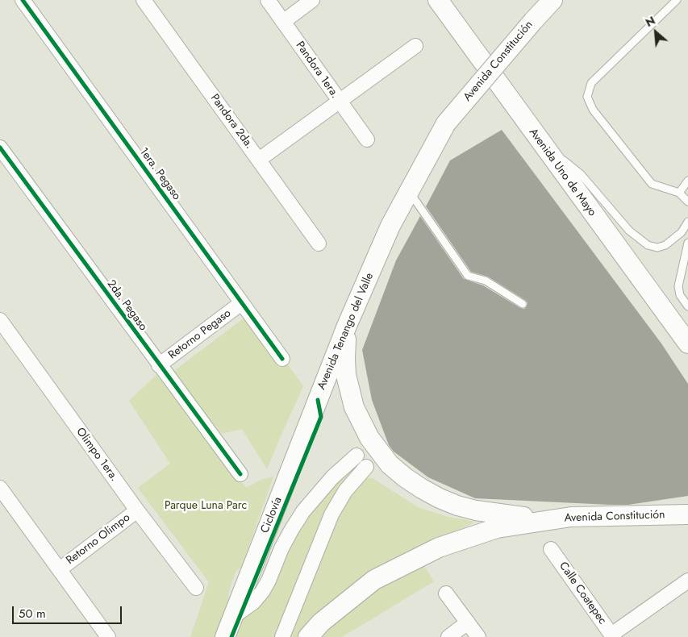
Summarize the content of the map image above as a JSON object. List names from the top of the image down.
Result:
{
  "streets": {
    "main road": ["Avenida Constitución", "Avenida Uno de Mayo", "Avenida Tenango del Valle"],
    "street": [
      "Pandora 1era.",
      "Pandora 2da.",
      "1era. Pegaso",
      "2da. Pegaso",
      "Retorno Pegaso",
      "Olimpo 1era.",
      "Retorno Olimpo",
      "Calle Coatepec"
    ],
    "cycle path": ["Ciclovía"]
  },
  "crossings": [
    ["Avenida Constitución", "Avenida Tenango del Valle"],
    ["1era. Pegaso", "Retorno Pegaso"],
    ["2da. Pegaso", "Retorno Pegaso"],
    ["Olimpo 1era.", "Retorno Olimpo"]
  ],
  "parks": ["Parque Luna Parc"],
  "scale_bar": "50 m",
  "north": "top left"
}
